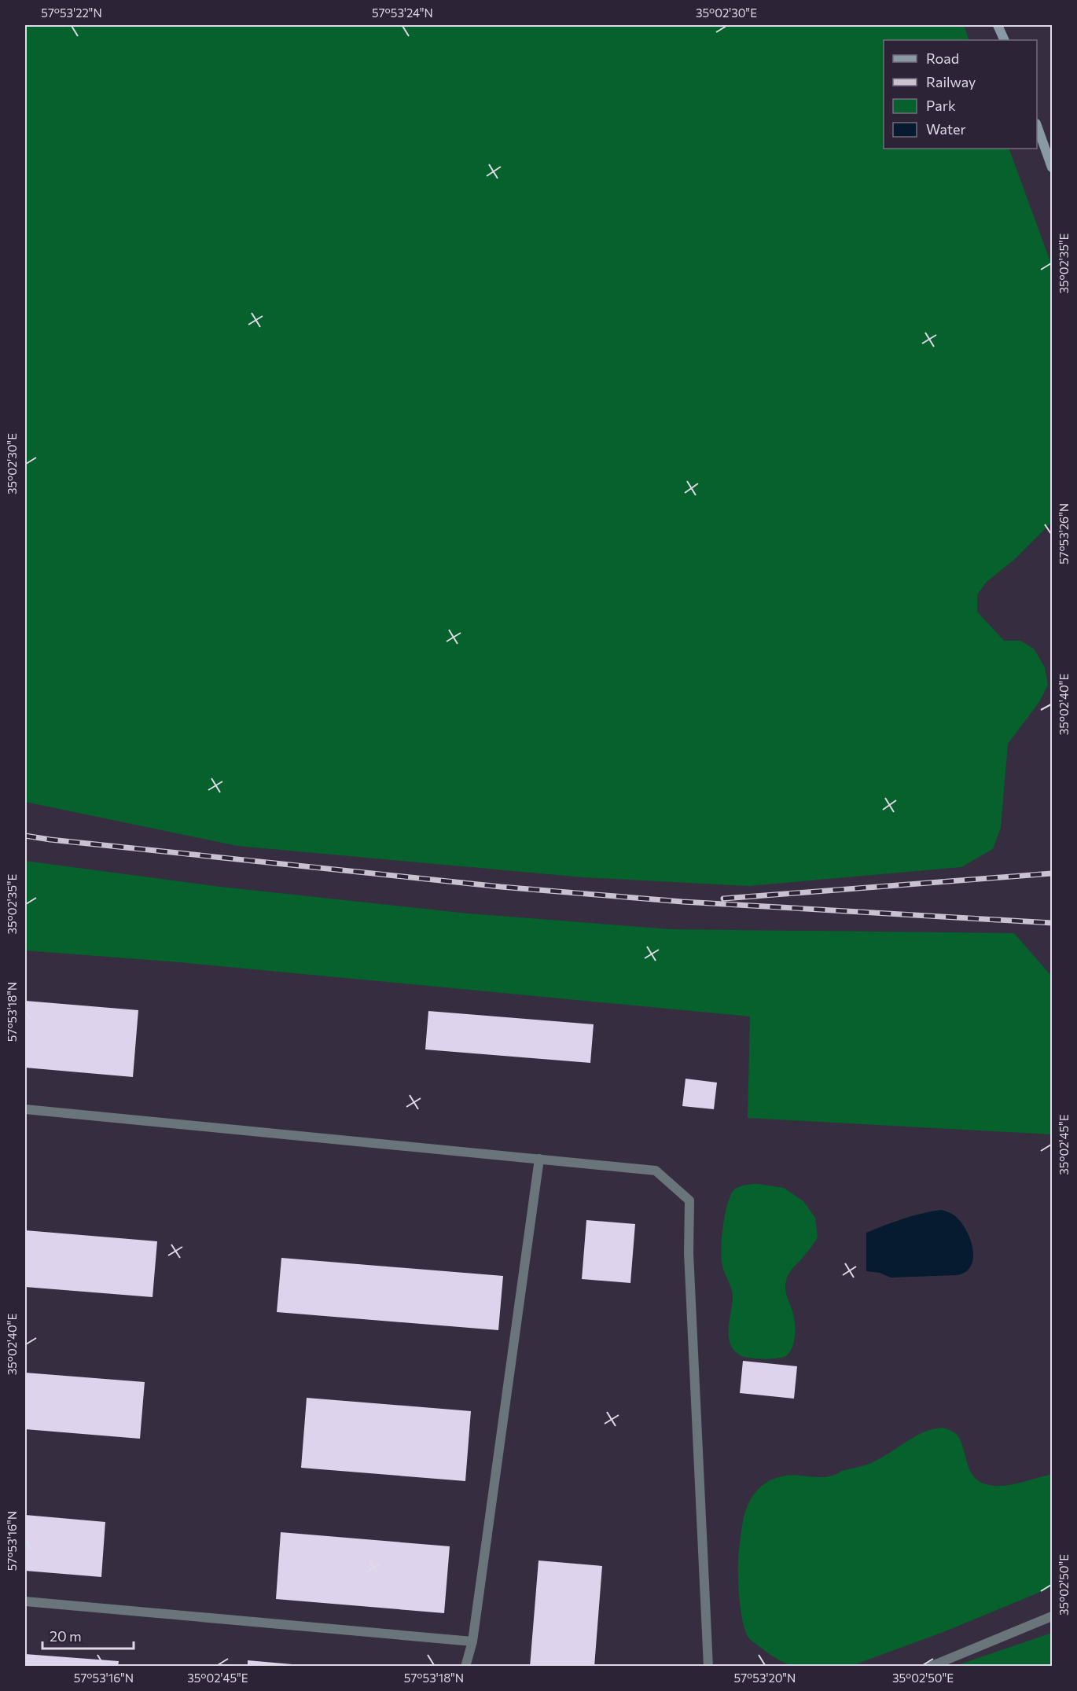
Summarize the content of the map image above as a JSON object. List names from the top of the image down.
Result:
{
  "legend": [
    "Road",
    "Railway",
    "Park",
    "Water"
  ],
  "scale_bar": "20 m",
  "coordinates": [
    "57°53'22\"N",
    "57°53'24\"N",
    "35°02'30\"E",
    "35°02'35\"E",
    "57°53'26\"N",
    "35°02'40\"E",
    "57°53'18\"N",
    "35°02'45\"E",
    "57°53'16\"N",
    "35°02'50\"E",
    "57°53'20\"N"
  ]
}
